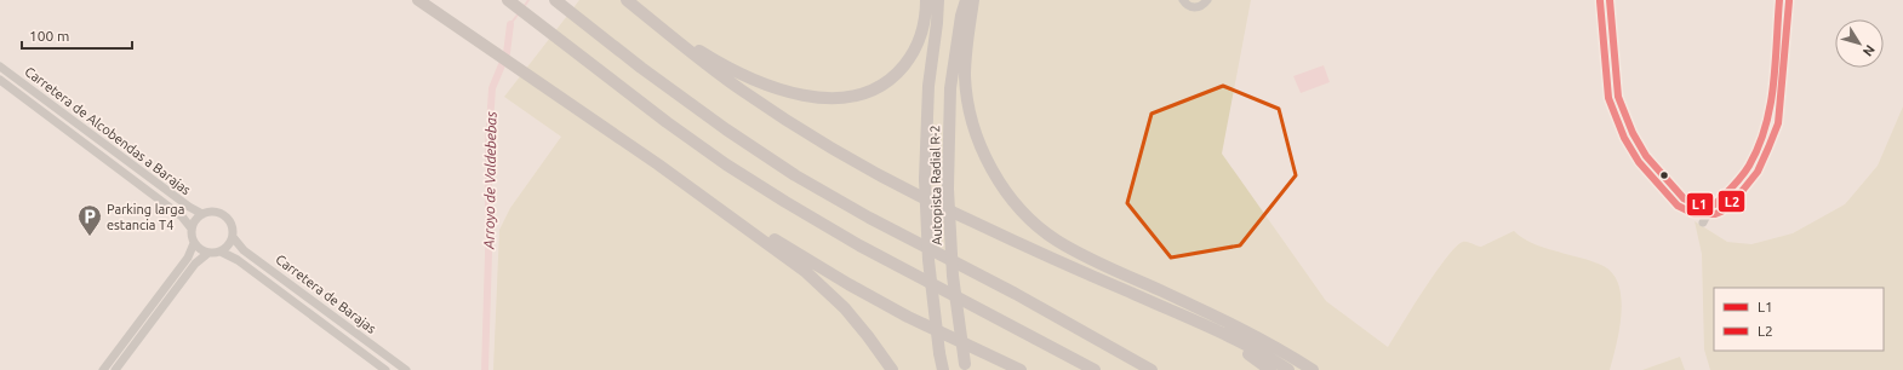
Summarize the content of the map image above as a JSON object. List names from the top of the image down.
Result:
{
  "streets": {
    "highway": ["Autopista Radial R-2"],
    "street": ["Carretera de Alcobendas a Barajas", "Carretera de Barajas"]
  },
  "crossings": [
    ["Carretera de Alcobendas a Barajas", "Carretera de Barajas"]
  ],
  "water": ["Arroyo de Valdebebas"],
  "places": {
    "parking": ["Parking larga estancia T4"]
  },
  "lines": ["transit line L1", "transit line L2"],
  "legend": ["L1", "L2"],
  "scale_bar": "100 m",
  "north": "bottom right"
}
